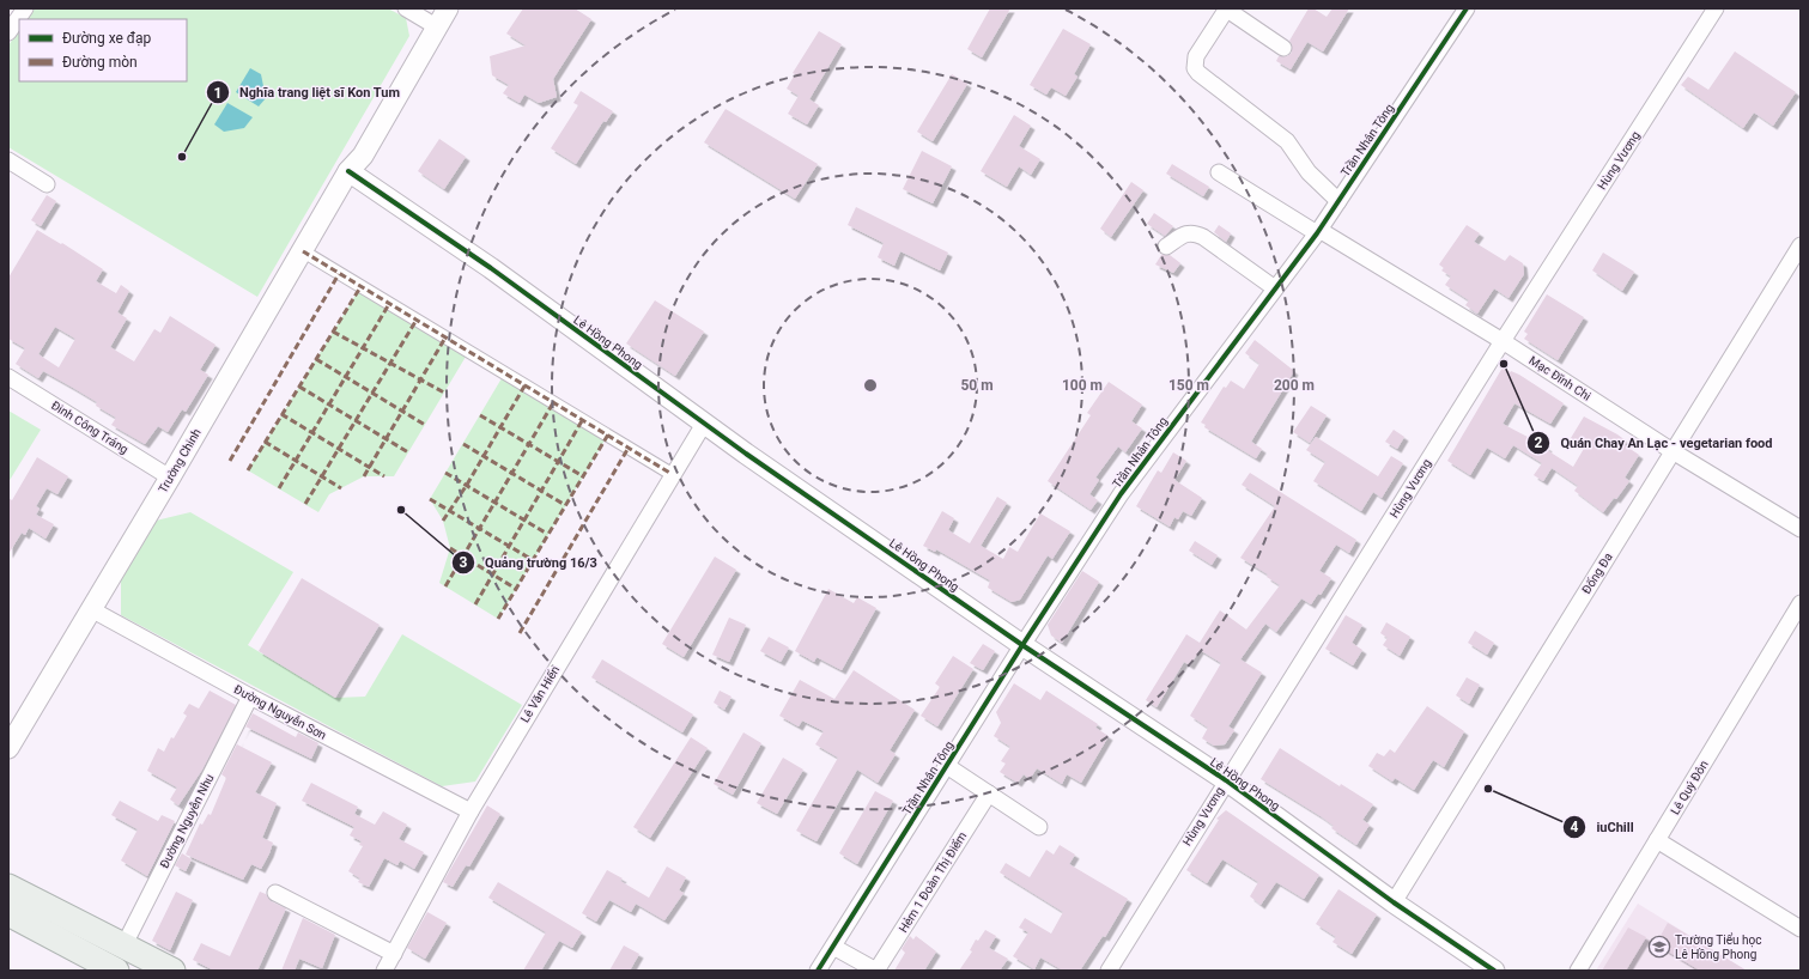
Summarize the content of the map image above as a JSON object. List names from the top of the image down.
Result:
{
  "streets": {
    "street": [
      "Trần Nhân Tông",
      "Hùng Vương",
      "Lê Hồng Phong",
      "Mạc Đĩnh Chi",
      "Đinh Công Tráng",
      "Trường Chinh",
      "Đống Đa",
      "Lê Văn Hiến",
      "Đường Nguyễn Sơn",
      "Lê Quý Đôn",
      "Đường Nguyễn Nhu",
      "Hẻm 1 Đoàn Thị Điểm"
    ]
  },
  "crossings": [
    ["Trần Nhân Tông", "Lê Hồng Phong"],
    ["Trần Nhân Tông", "Mạc Đĩnh Chi"],
    ["Hùng Vương", "Lê Hồng Phong"],
    ["Hùng Vương", "Mạc Đĩnh Chi"],
    ["Lê Hồng Phong", "Trường Chinh"],
    ["Lê Hồng Phong", "Đống Đa"],
    ["Lê Hồng Phong", "Lê Văn Hiến"],
    ["Mạc Đĩnh Chi", "Đống Đa"],
    ["Đinh Công Tráng", "Trường Chinh"],
    ["Trường Chinh", "Đường Nguyễn Sơn"],
    ["Lê Văn Hiến", "Đường Nguyễn Sơn"],
    ["Đường Nguyễn Sơn", "Đường Nguyễn Nhu"]
  ],
  "places": {
    "other": [
      "Nghĩa trang liệt sĩ Kon Tum",
      "Quán Chay An Lạc - vegetarian food",
      "Quảng trường 16/3",
      "iuChill"
    ],
    "school or university": ["Trường Tiểu học Lê Hồng Phong"]
  },
  "legend": ["Đường xe đạp", "Đường mòn"],
  "rings": [
    "50 m",
    "100 m",
    "150 m",
    "200 m"
  ]
}
